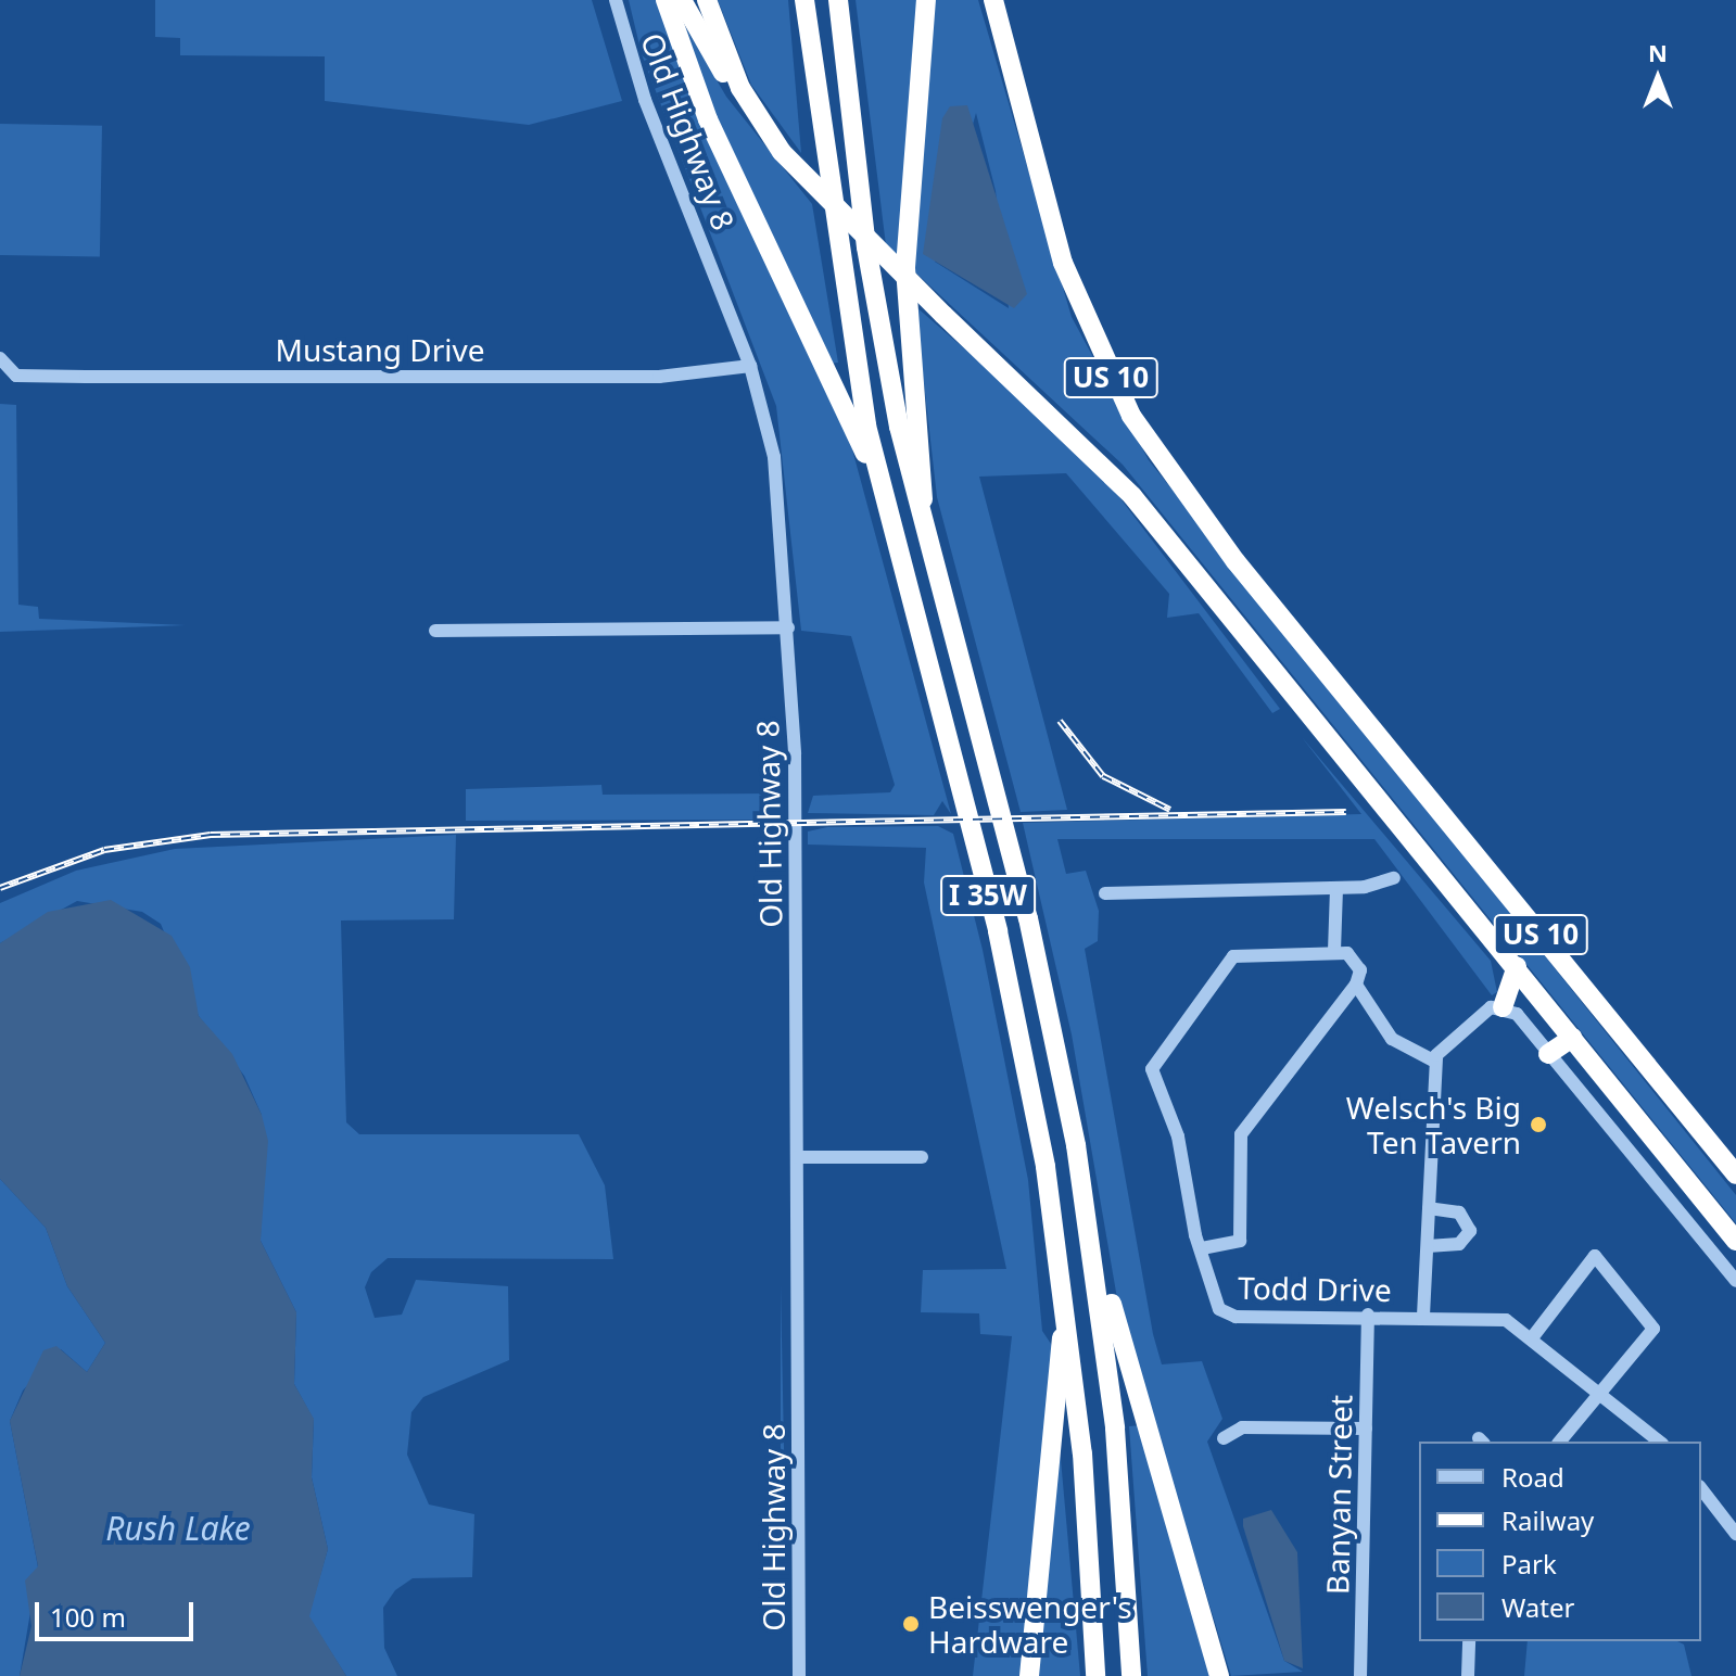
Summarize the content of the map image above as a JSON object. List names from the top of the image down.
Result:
{
  "streets": {
    "highway": ["US 10", "I 35W"],
    "street": [
      "Old Highway 8",
      "Mustang Drive",
      "Todd Drive",
      "Banyan Street"
    ]
  },
  "crossings": [
    ["Old Highway 8", "Mustang Drive"],
    ["Todd Drive", "Banyan Street"]
  ],
  "water": ["Rush Lake"],
  "places": ["Welsch's Big Ten Tavern", "Beisswenger's Hardware"],
  "legend": [
    "Road",
    "Railway",
    "Park",
    "Water"
  ],
  "scale_bar": "100 m",
  "north": "top"
}
